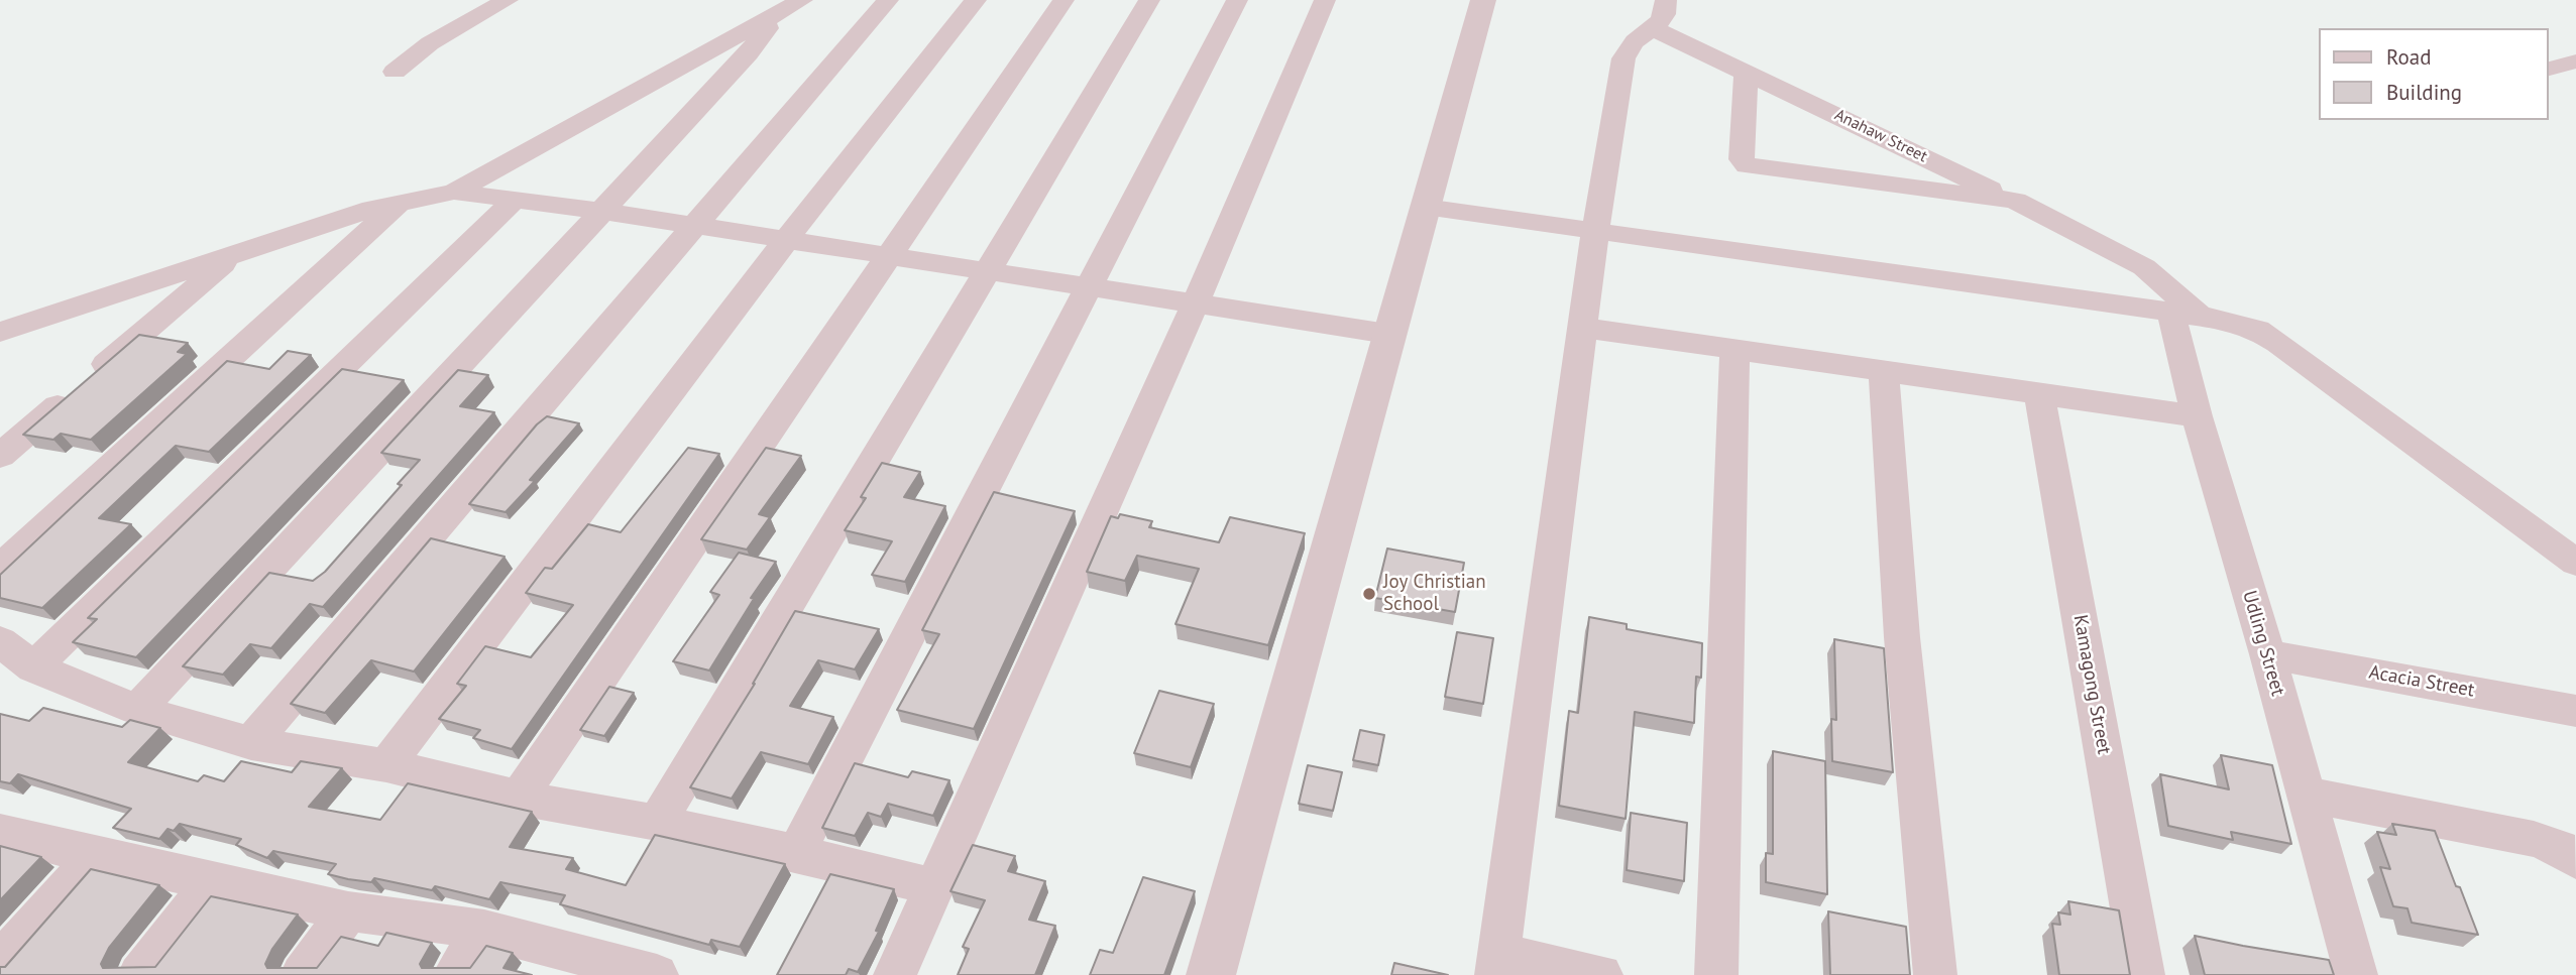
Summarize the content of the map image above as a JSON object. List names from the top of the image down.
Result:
{
  "streets": {
    "street": [
      "Anahaw Street",
      "Udling Street",
      "Acacia Street",
      "Kamagong Street"
    ]
  },
  "crossings": [
    ["Anahaw Street", "Udling Street"],
    ["Udling Street", "Acacia Street"]
  ],
  "places": ["Joy Christian School"],
  "legend": ["Road", "Building"]
}
